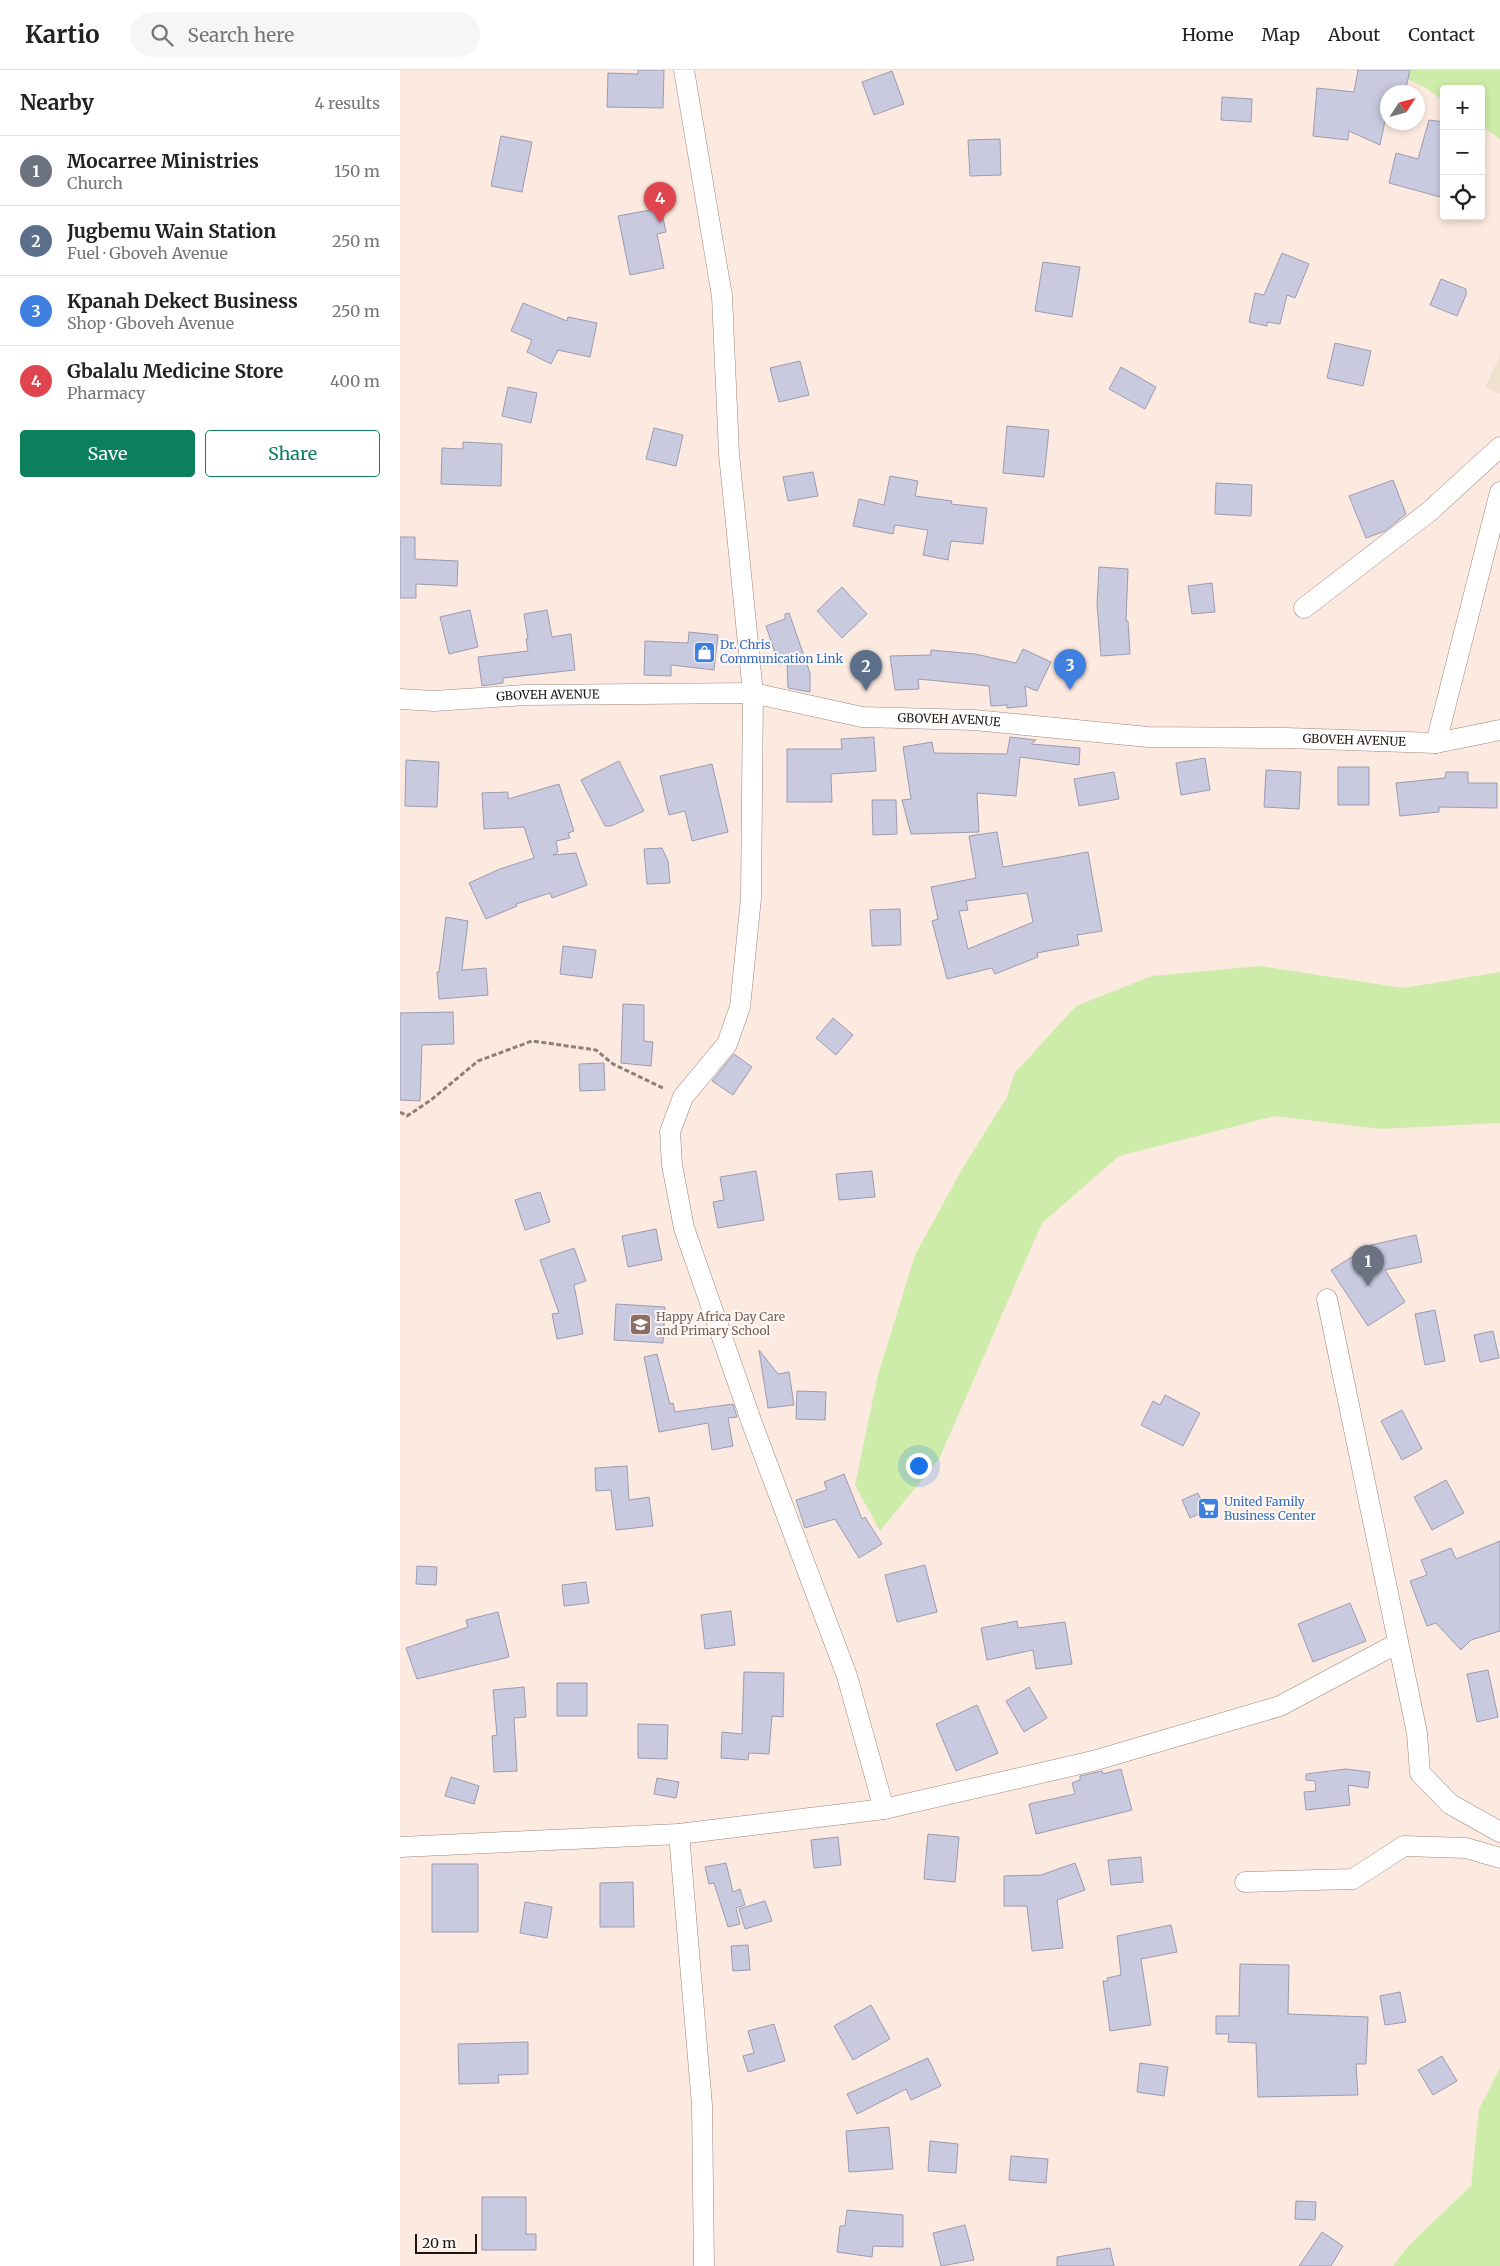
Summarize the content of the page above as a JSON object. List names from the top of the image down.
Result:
{
  "streets": {
    "street": ["GBOVEH AVENUE"]
  },
  "places": {
    "shop": ["Dr. Chris Communication Link"],
    "school or university": ["Happy Africa Day Care and Primary School"],
    "supermarket": ["United Family Business Center"]
  },
  "scale_bar": "20 m",
  "north": "top right",
  "page": {
    "header": "Kartio",
    "search": "Search here",
    "nav": [
      "Home",
      "Map",
      "About",
      "Contact"
    ],
    "heading": ["Nearby", "4 results"],
    "map_buttons": ["+", "−"],
    "list": [
      {
        "mark": "1",
        "name": "Mocarree Ministries",
        "note": "Church",
        "value": "150 m"
      },
      {
        "mark": "2",
        "name": "Jugbemu Wain Station",
        "note": "Fuel · Gboveh Avenue",
        "value": "250 m"
      },
      {
        "mark": "3",
        "name": "Kpanah Dekect Business",
        "note": "Shop · Gboveh Avenue",
        "value": "250 m"
      },
      {
        "mark": "4",
        "name": "Gbalalu Medicine Store",
        "note": "Pharmacy",
        "value": "400 m"
      }
    ],
    "pins": [
      "4",
      "3",
      "2",
      "1"
    ],
    "buttons": ["Save", "Share"],
    "scale": "20 m"
  }
}
